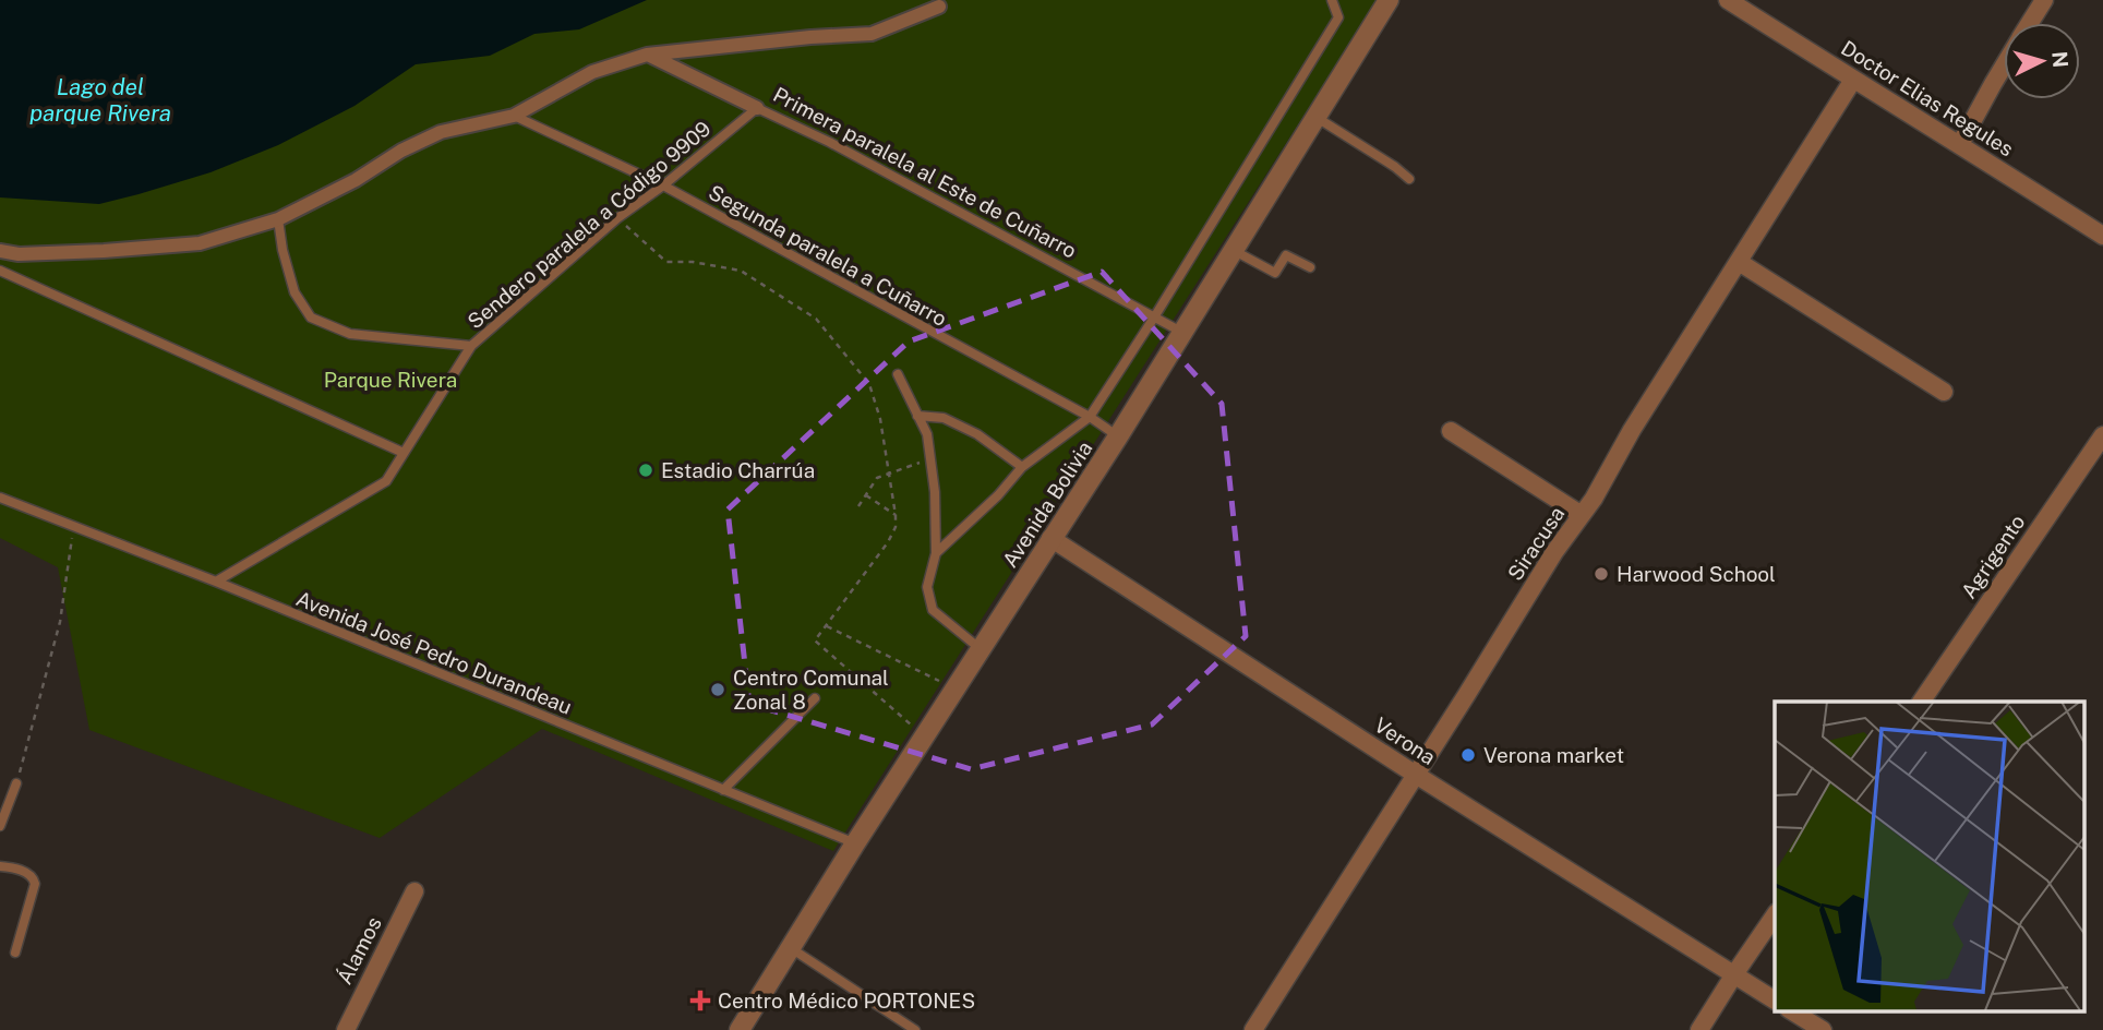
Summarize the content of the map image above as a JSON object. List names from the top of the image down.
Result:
{
  "streets": {
    "street": [
      "Doctor Elias Regules",
      "Primera paralela al Este de Cuñarro",
      "Avenida Bolivia",
      "Siracusa",
      "Agrigento",
      "Verona",
      "Álamos"
    ],
    "lane": ["Sendero paralela a Código 9909", "Segunda paralela a Cuñarro", "Avenida José Pedro Durandeau"]
  },
  "crossings": [
    ["Doctor Elias Regules", "Siracusa"],
    ["Primera paralela al Este de Cuñarro", "Sendero paralela a Código 9909"],
    ["Primera paralela al Este de Cuñarro", "Avenida Bolivia"],
    ["Sendero paralela a Código 9909", "Segunda paralela a Cuñarro"],
    ["Sendero paralela a Código 9909", "Avenida José Pedro Durandeau"],
    ["Segunda paralela a Cuñarro", "Avenida Bolivia"],
    ["Avenida Bolivia", "Avenida José Pedro Durandeau"],
    ["Avenida Bolivia", "Verona"],
    ["Siracusa", "Verona"]
  ],
  "water": ["Lago del parque Rivera"],
  "parks": ["Parque Rivera"],
  "places": {
    "other": [
      "Estadio Charrúa",
      "Harwood School",
      "Centro Comunal Zonal 8",
      "Verona market"
    ],
    "health": ["Centro Médico PORTONES"]
  },
  "north": "right"
}
